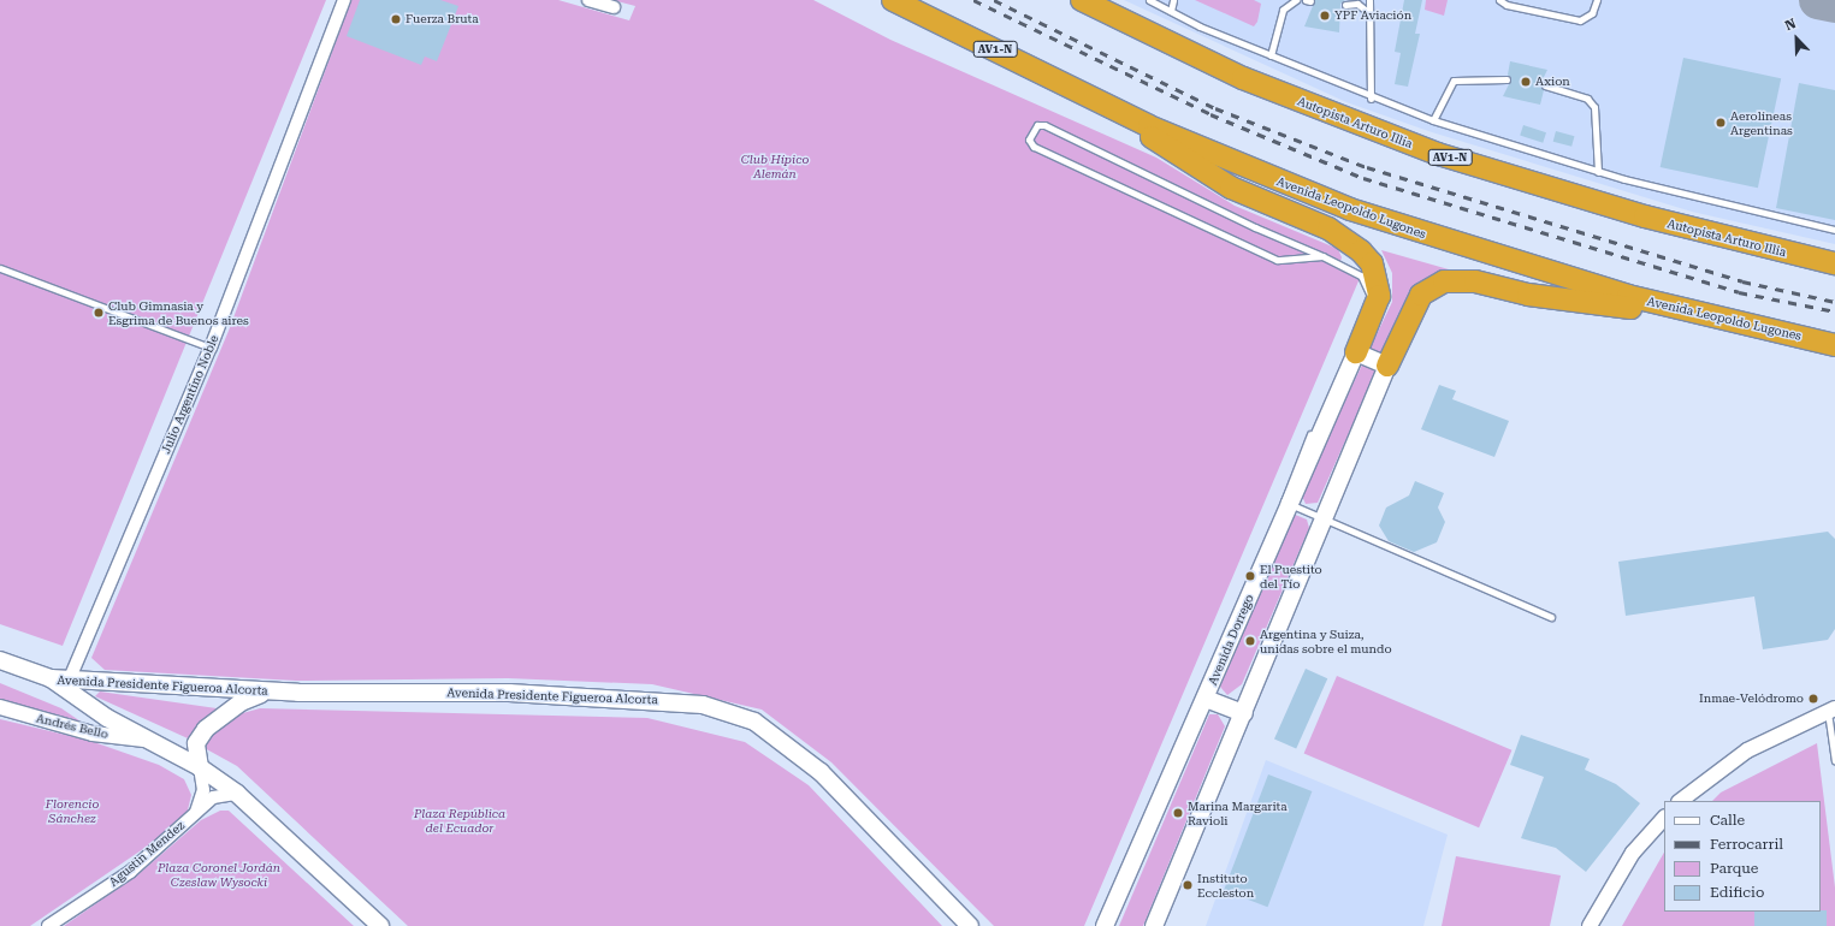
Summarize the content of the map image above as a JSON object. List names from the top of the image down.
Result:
{
  "streets": {
    "highway": ["AV1-N", "Autopista Arturo Illia", "Avenida Leopoldo Lugones"],
    "main road": ["Avenida Dorrego", "Avenida Presidente Figueroa Alcorta"],
    "street": ["Julio Argentino Noble", "Andrés Bello", "Agustin Mendez"]
  },
  "crossings": [
    ["Julio Argentino Noble", "Avenida Presidente Figueroa Alcorta"],
    ["Avenida Presidente Figueroa Alcorta", "Andrés Bello"],
    ["Avenida Presidente Figueroa Alcorta", "Agustin Mendez"]
  ],
  "parks": [
    "Club Hípico Alemán",
    "Florencio Sánchez",
    "Plaza República del Ecuador",
    "Plaza Coronel Jordán Czeslaw Wysocki"
  ],
  "places": [
    "YPF Aviación",
    "Fuerza Bruta",
    "Axion",
    "Aerolíneas Argentinas",
    "Club Gimnasia y Esgrima de Buenos aires",
    "El Puestito del Tío",
    "Argentina y Suiza, unidas sobre el mundo",
    "Inmae-Velódromo",
    "Marina Margarita Ravioli",
    "Instituto Eccleston"
  ],
  "legend": [
    "Calle",
    "Ferrocarril",
    "Parque",
    "Edificio"
  ],
  "north": "top left"
}
